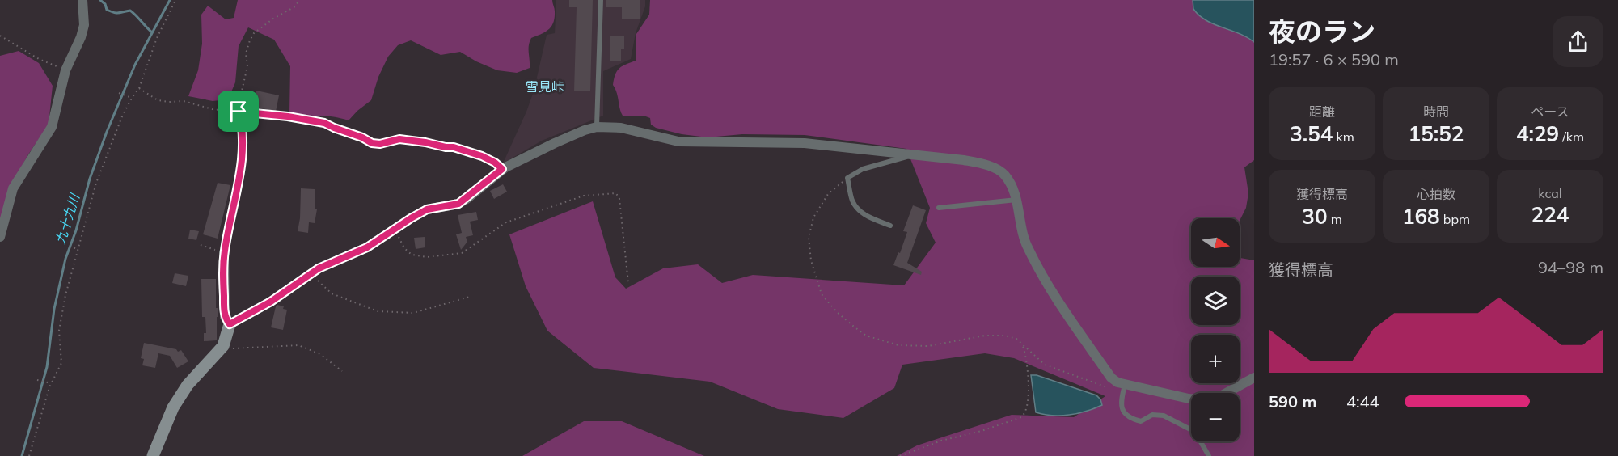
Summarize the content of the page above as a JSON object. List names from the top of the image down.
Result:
{
  "districts": ["雪見峠"],
  "water": ["九十九川"],
  "north": "right",
  "page": {
    "heading": ["夜のラン", "19:57 · 6 × 590 m"],
    "stats": [
      ["距離", "3.54 km"],
      ["時間", "15:52"],
      ["ペース", "4:29 /km"],
      ["獲得標高", "30 m"],
      ["心拍数", "168 bpm"],
      ["kcal", "224"]
    ],
    "map_buttons": ["+", "−"],
    "chart": ["獲得標高", "94–98 m"],
    "list": [
      {
        "name": "590 m",
        "note": "4:44"
      }
    ]
  }
}
